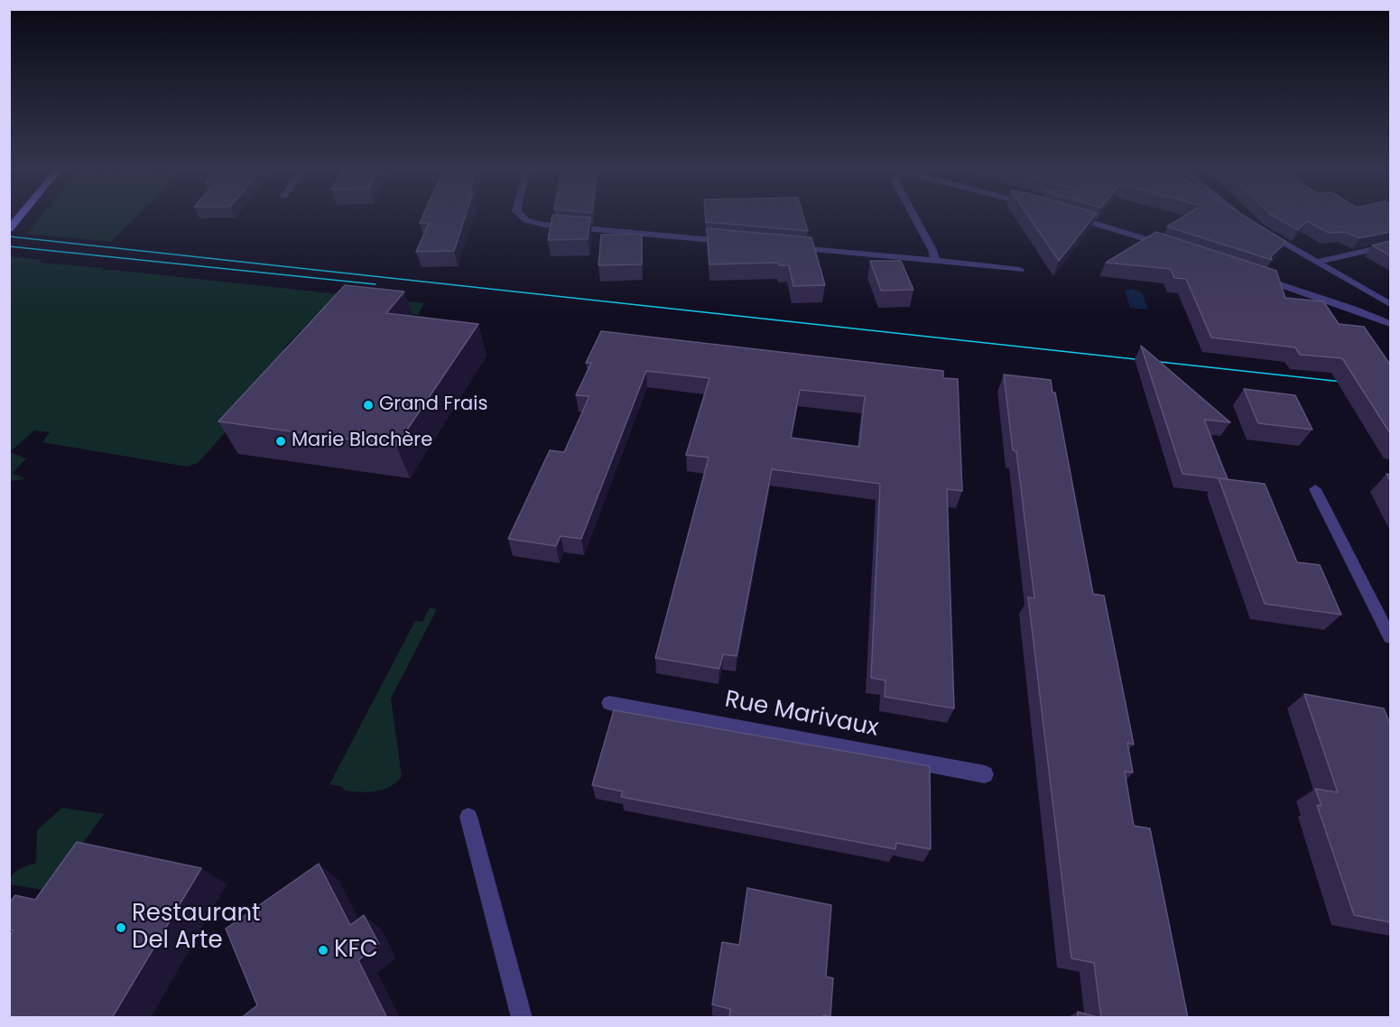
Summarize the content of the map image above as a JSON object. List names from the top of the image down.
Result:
{
  "streets": {
    "street": ["Rue Marivaux"]
  },
  "places": [
    "Grand Frais",
    "Marie Blachère",
    "Restaurant Del Arte",
    "KFC"
  ]
}
